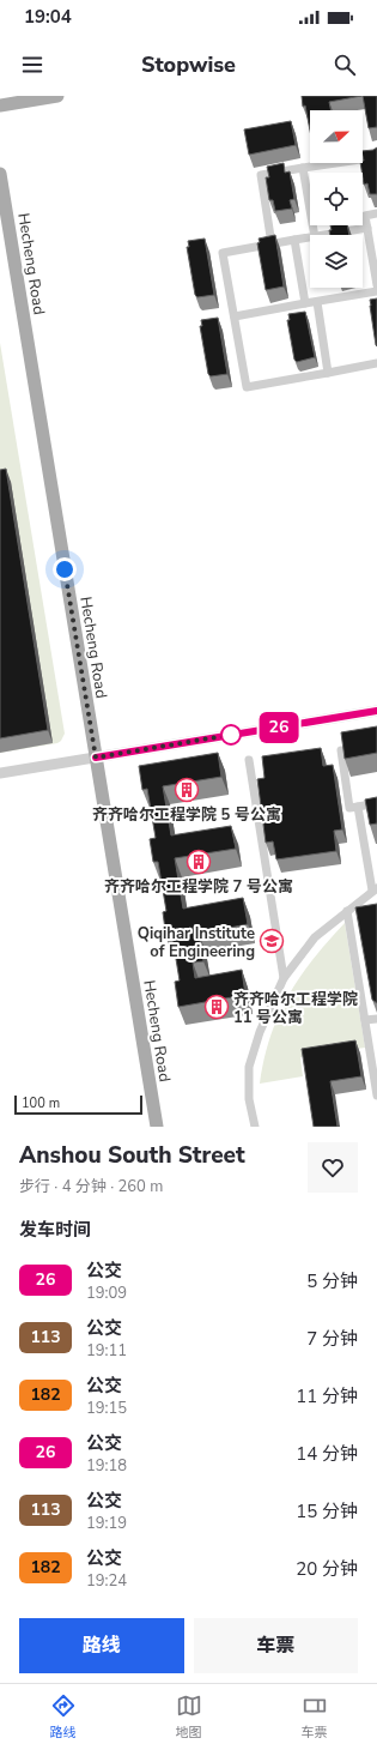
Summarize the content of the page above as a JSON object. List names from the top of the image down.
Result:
{
  "streets": {
    "main road": ["Hecheng Road"]
  },
  "places": {
    "building": ["齐齐哈尔工程学院 5 号公寓", "齐齐哈尔工程学院 7 号公寓", "齐齐哈尔工程学院 11 号公寓"],
    "school or university": ["Qiqihar Institute of Engineering"]
  },
  "lines": ["bus line 26"],
  "scale_bar": "100 m",
  "north": "right",
  "page": {
    "status": "19:04",
    "header": "Stopwise",
    "on_map": "26",
    "scale": "100 m",
    "heading": [
      ["Anshou South Street", "步行 · 4 分钟 · 260 m"],
      "发车时间"
    ],
    "list": [
      {
        "mark": "26",
        "name": "公交",
        "note": "19:09",
        "value": "5 分钟"
      },
      {
        "mark": "113",
        "name": "公交",
        "note": "19:11",
        "value": "7 分钟"
      },
      {
        "mark": "182",
        "name": "公交",
        "note": "19:15",
        "value": "11 分钟"
      },
      {
        "mark": "26",
        "name": "公交",
        "note": "19:18",
        "value": "14 分钟"
      },
      {
        "mark": "113",
        "name": "公交",
        "note": "19:19",
        "value": "15 分钟"
      },
      {
        "mark": "182",
        "name": "公交",
        "note": "19:24",
        "value": "20 分钟"
      }
    ],
    "buttons": ["路线", "车票"],
    "tabs": ["路线", "地图", "车票"]
  }
}
